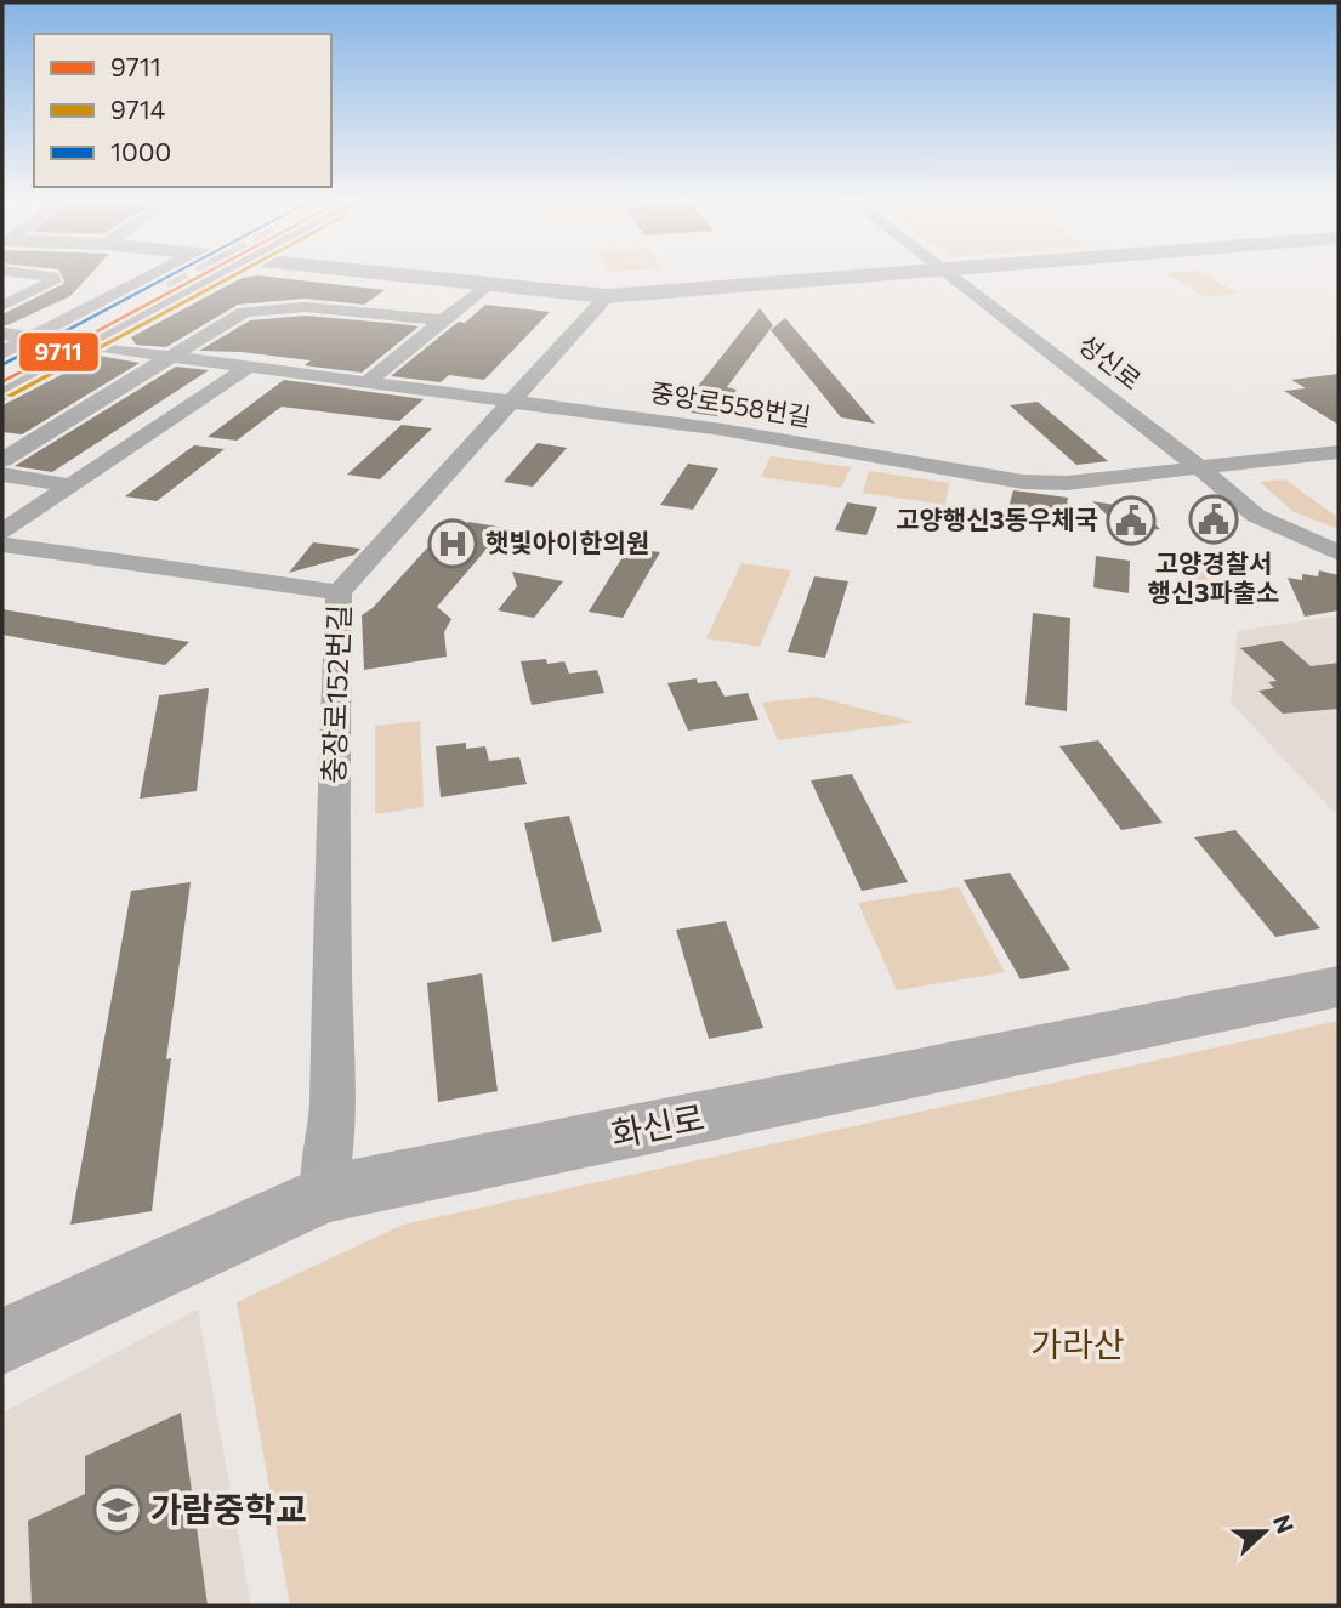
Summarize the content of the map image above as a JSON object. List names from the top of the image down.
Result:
{
  "streets": {
    "main road": ["화신로"],
    "street": ["성신로", "중앙로558번길", "충장로152번길"]
  },
  "crossings": [
    ["성신로", "중앙로558번길"],
    ["중앙로558번길", "충장로152번길"],
    ["충장로152번길", "화신로"]
  ],
  "parks": ["가라산"],
  "places": {
    "public building": ["고양경찰서 행신3파출소", "고양행신3동우체국"],
    "hospital": ["햇빛아이한의원"],
    "school or university": ["가람중학교"]
  },
  "lines": ["transit line 9711", "transit line 9714", "transit line 1000"],
  "legend": ["9711", "9714", "1000"],
  "north": "right"
}
